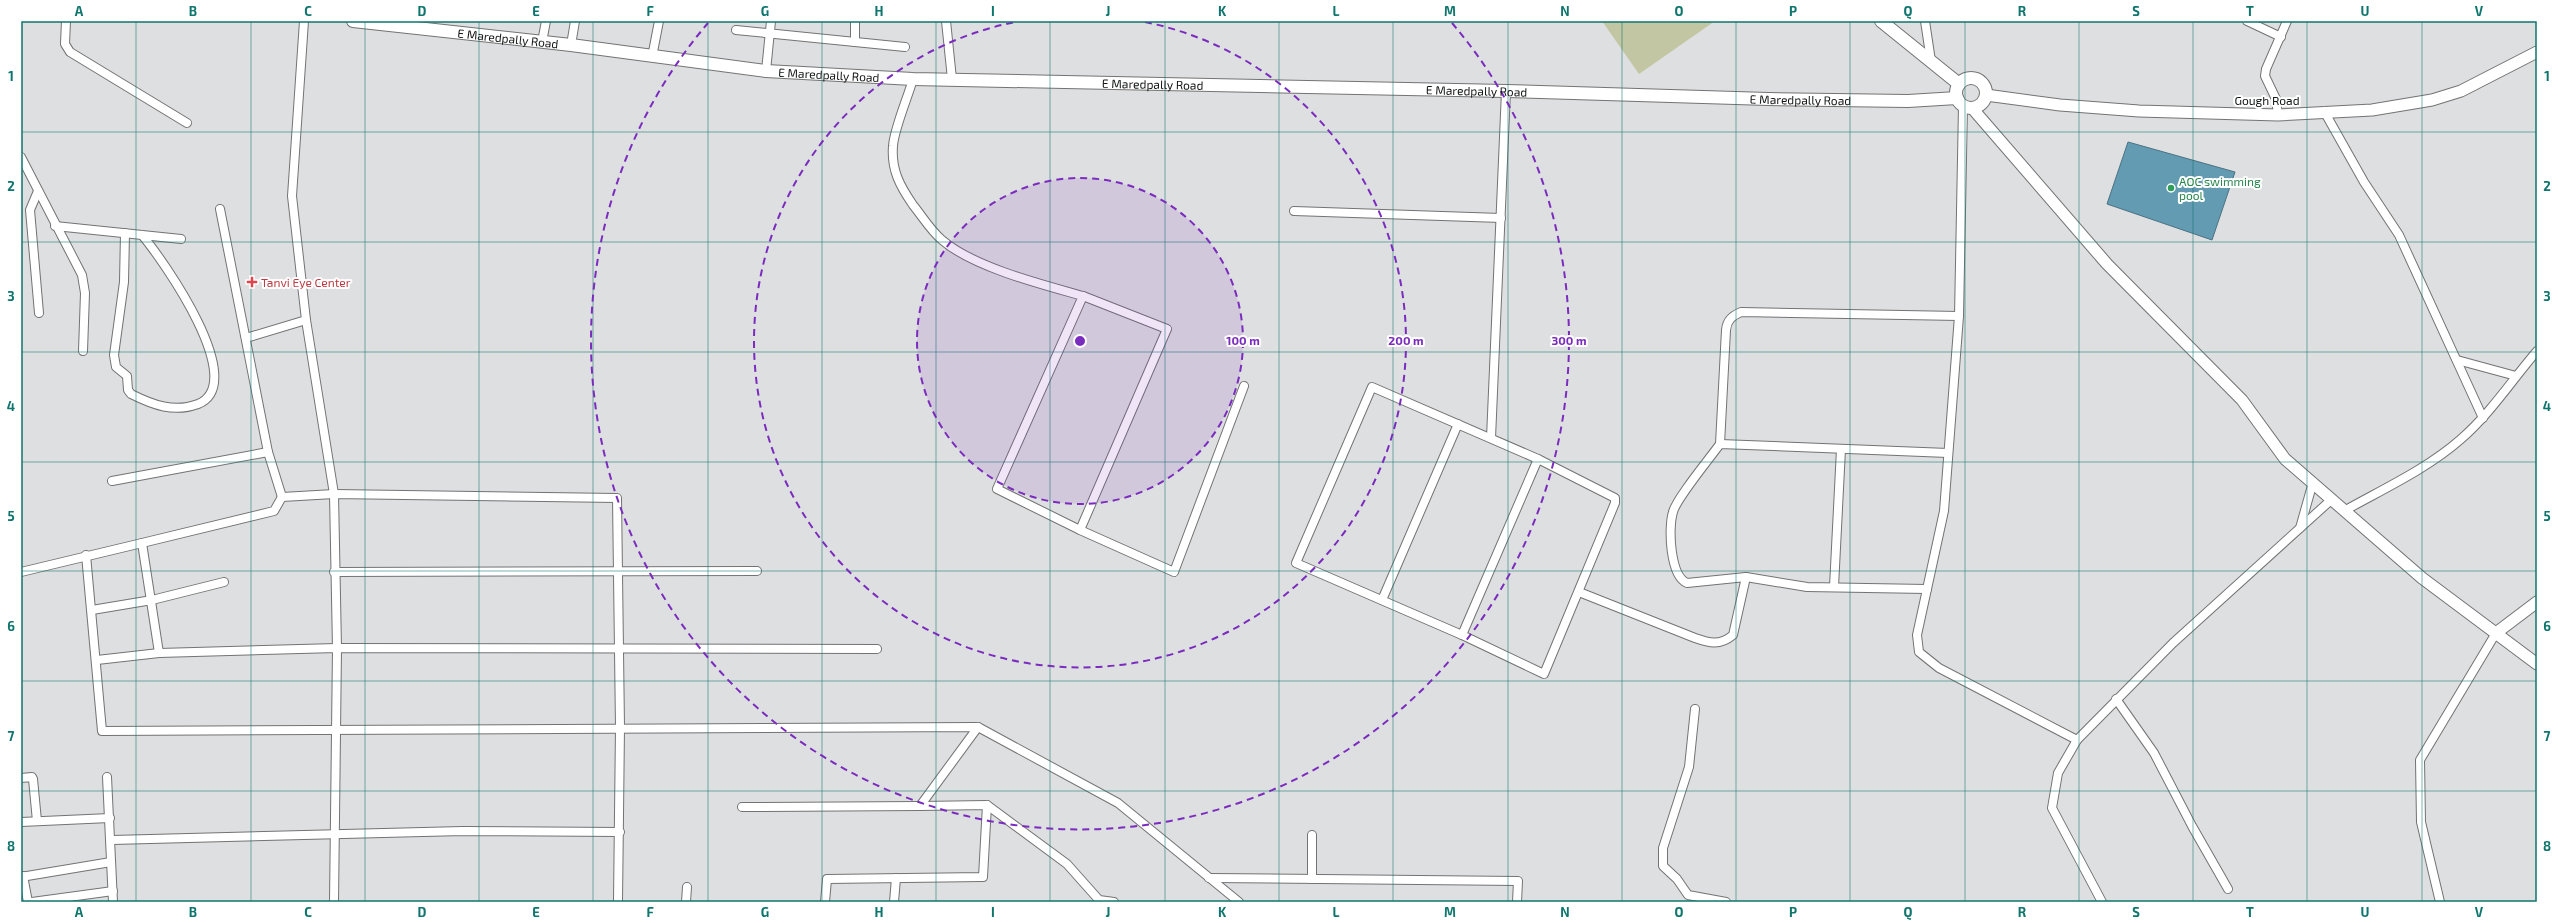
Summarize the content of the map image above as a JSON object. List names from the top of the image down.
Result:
{
  "streets": {
    "main road": ["E Maredpally Road"],
    "street": ["Gough Road"]
  },
  "crossings": [
    ["E Maredpally Road", "Gough Road"]
  ],
  "places": {
    "other": ["AOC swimming pool"],
    "health": ["Tanvi Eye Center"]
  },
  "grid": {
    "columns": [
      "A",
      "B",
      "C",
      "D",
      "E",
      "F",
      "G",
      "H",
      "I",
      "J",
      "K",
      "L",
      "M",
      "N",
      "O",
      "P",
      "Q",
      "R",
      "S",
      "T",
      "U",
      "V"
    ],
    "rows": [
      "1",
      "2",
      "3",
      "4",
      "5",
      "6",
      "7",
      "8"
    ]
  },
  "rings": ["100 m", "200 m", "300 m"]
}
